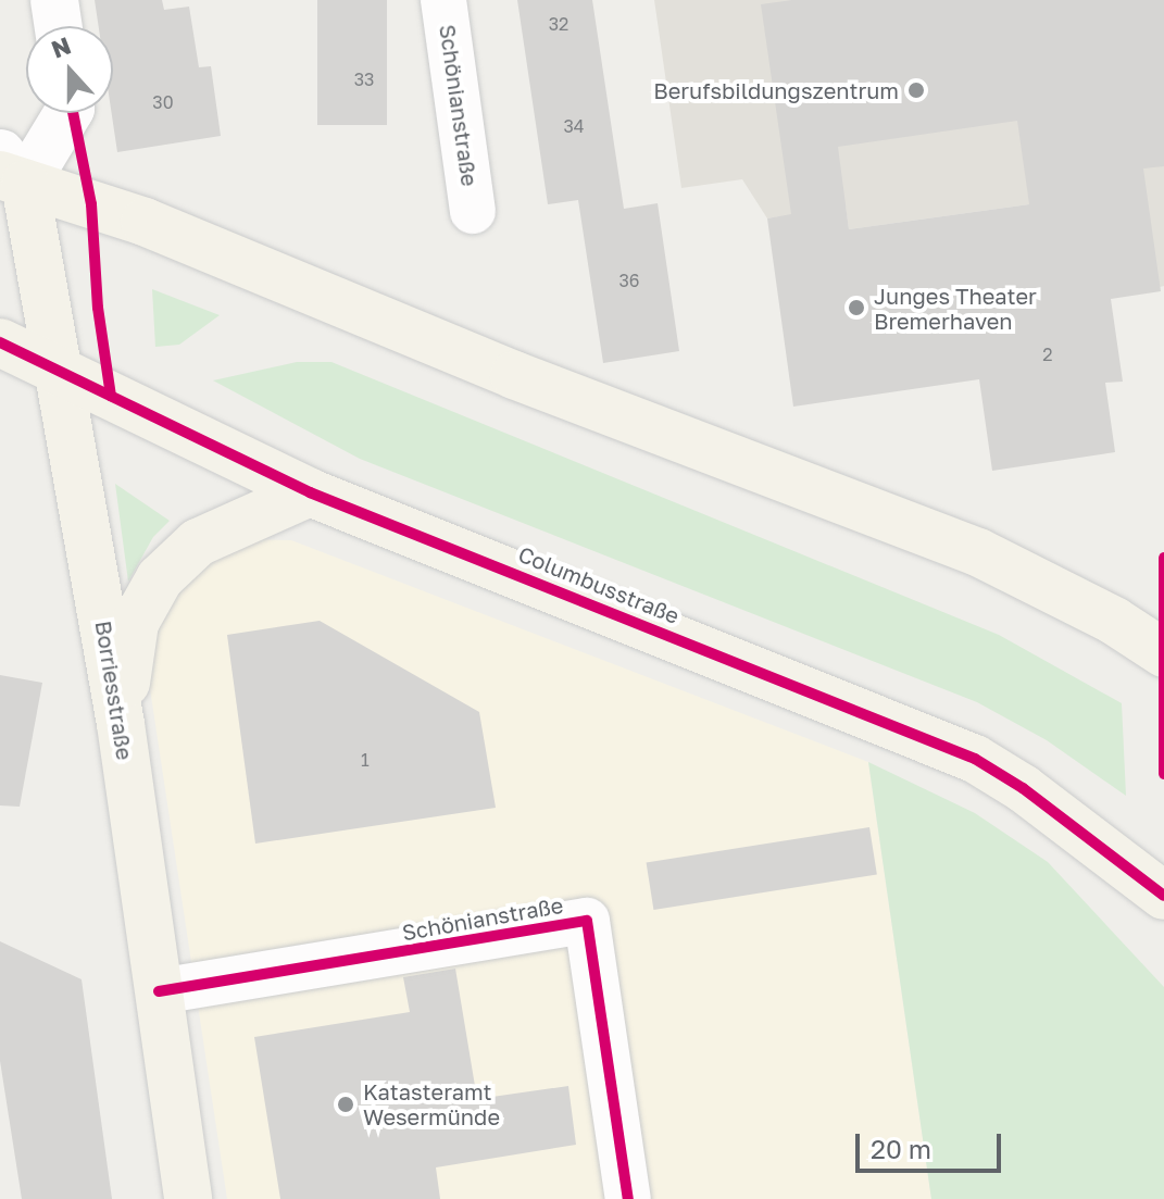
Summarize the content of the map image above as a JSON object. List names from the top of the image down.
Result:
{
  "streets": {
    "main road": ["Columbusstraße", "Borriesstraße"],
    "street": ["Schönianstraße"]
  },
  "crossings": [
    ["Schönianstraße", "Borriesstraße"],
    ["Columbusstraße", "Borriesstraße"]
  ],
  "places": ["Berufsbildungszentrum", "Junges Theater Bremerhaven", "Katasteramt Wesermünde"],
  "house_numbers": [
    "32",
    "33",
    "30",
    "34",
    "36",
    "2",
    "1"
  ],
  "scale_bar": "20 m",
  "north": "top"
}
